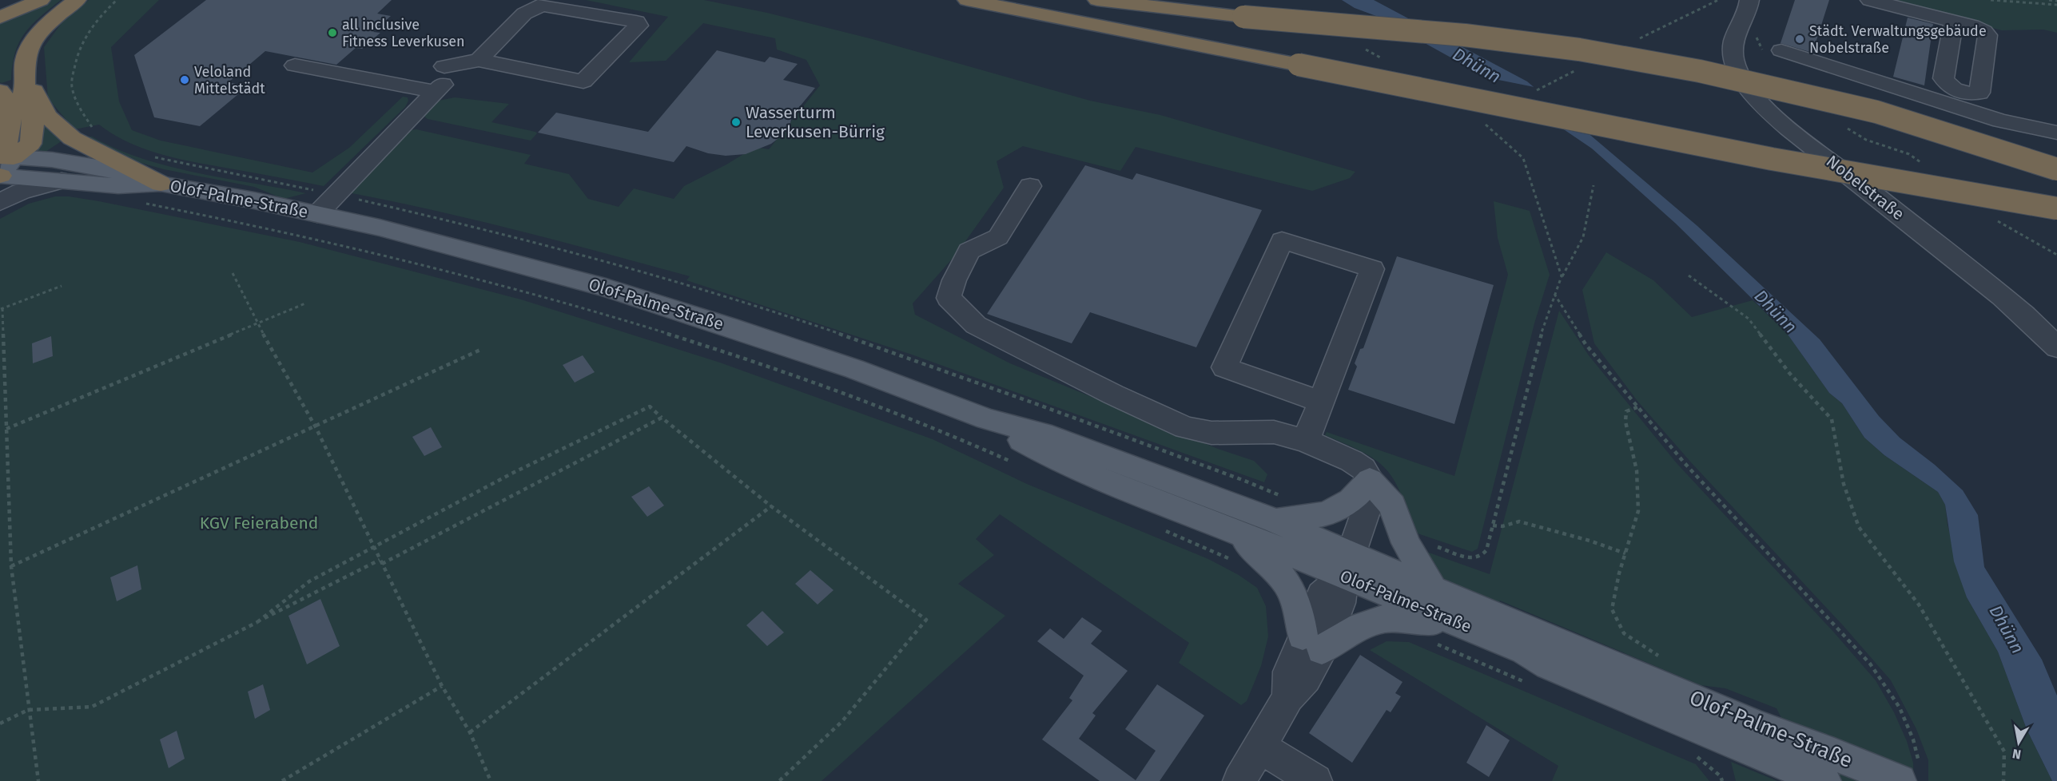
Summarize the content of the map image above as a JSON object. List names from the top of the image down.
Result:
{
  "streets": {
    "main road": ["Olof-Palme-Straße"],
    "street": ["Nobelstraße"]
  },
  "water": ["Dhünn"],
  "parks": ["KGV Feierabend"],
  "places": [
    "all inclusive Fitness Leverkusen",
    "Städt. Verwaltungsgebäude Nobelstraße",
    "Veloland Mittelstädt",
    "Wasserturm Leverkusen-Bürrig"
  ],
  "north": "bottom"
}
